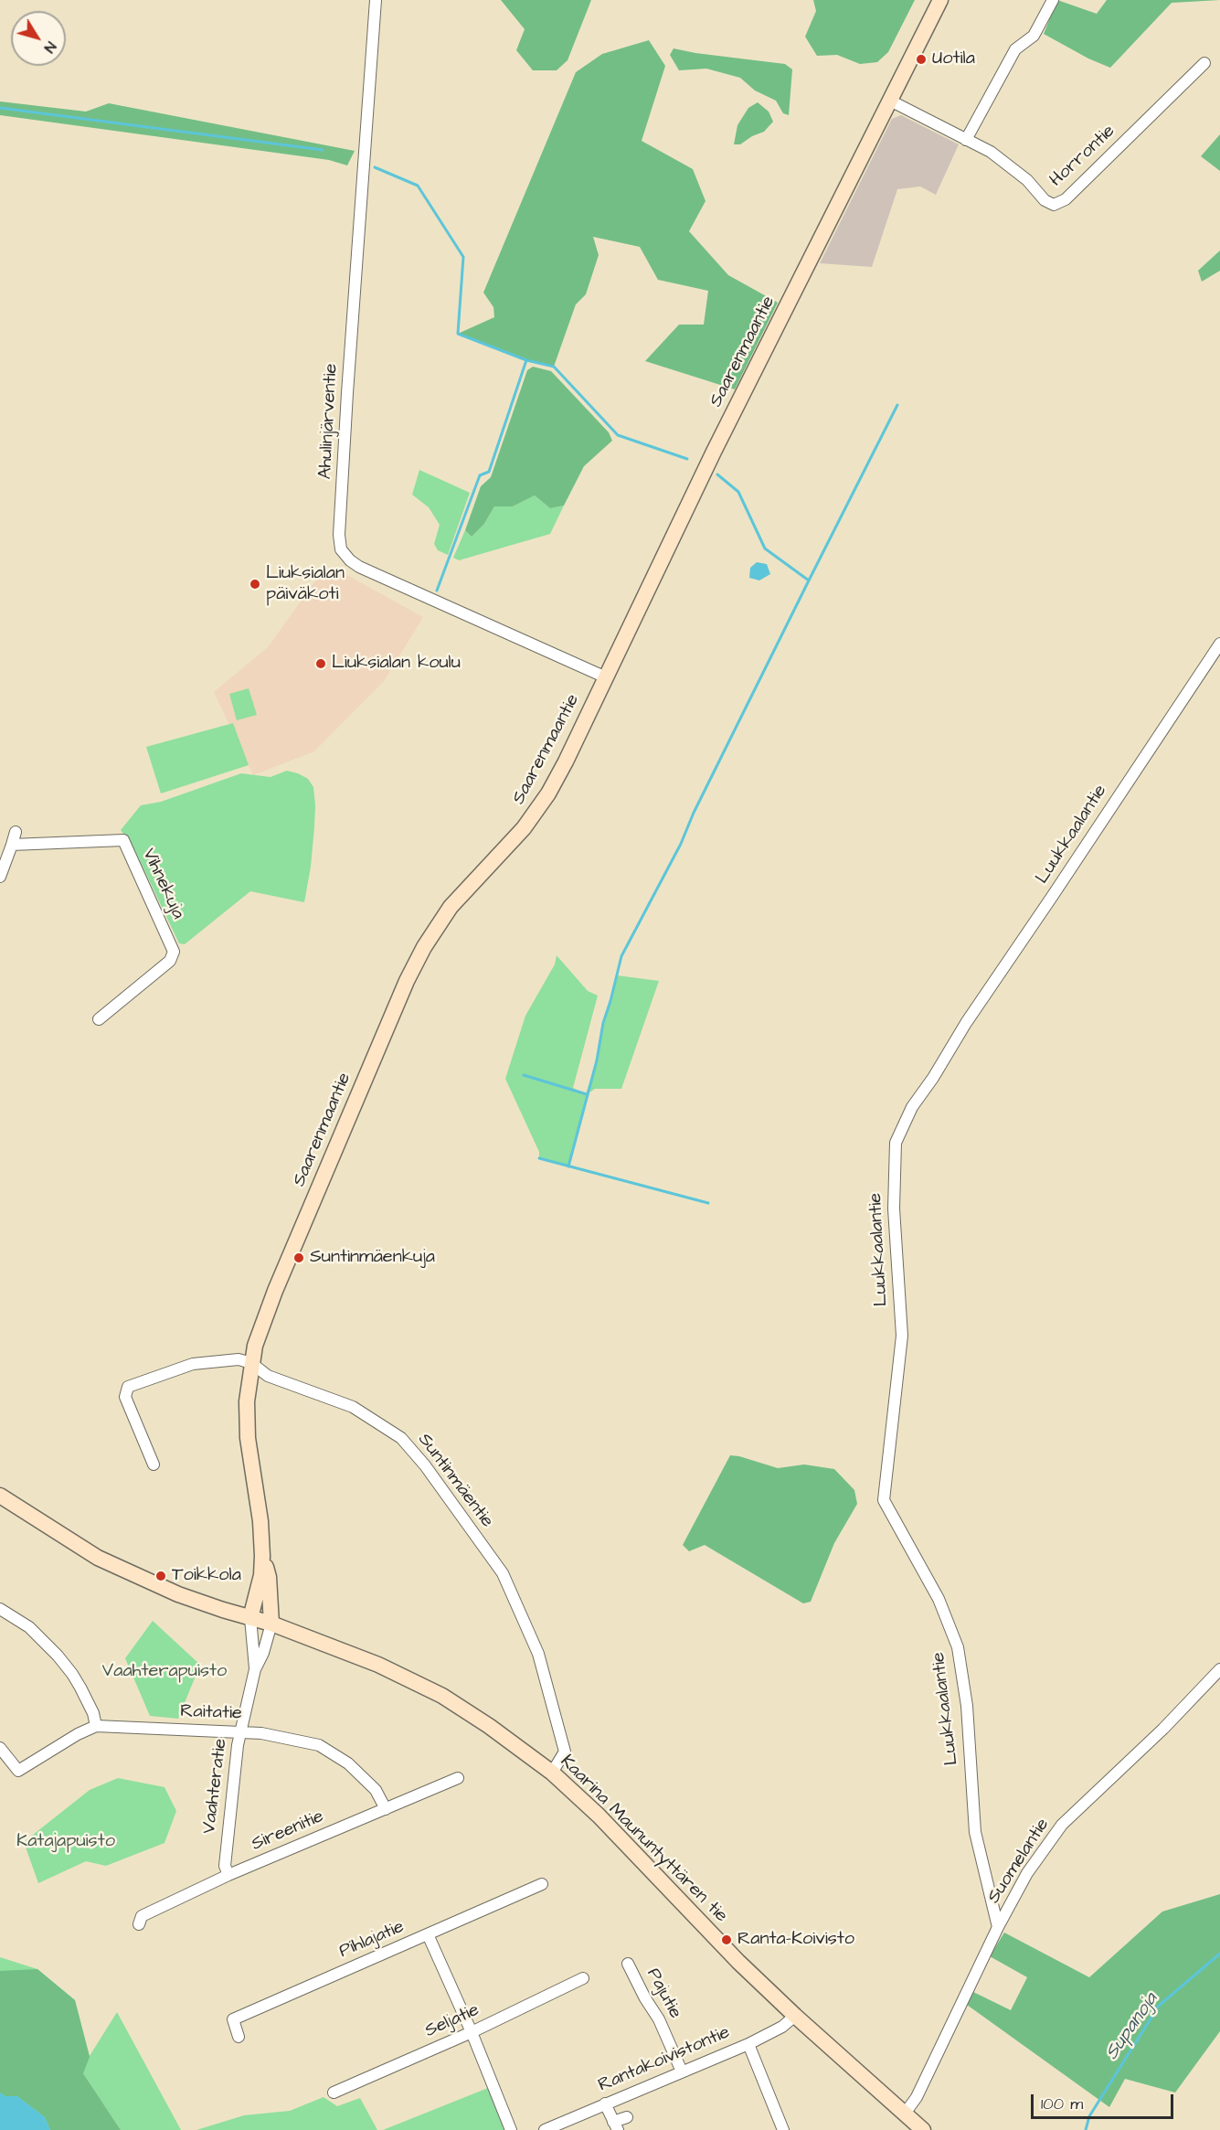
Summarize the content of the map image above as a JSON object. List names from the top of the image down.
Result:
{
  "streets": {
    "street": [
      "Horrontie",
      "Saarenmaantie",
      "Ahulinjärventie",
      "Luukkaalantie",
      "Vihnekuja",
      "Suntinmäentie",
      "Raitatie",
      "Vaahteratie",
      "Sireenitie",
      "Kaarina Maununtyttären tie",
      "Suomelantie",
      "Pihlajatie",
      "Pajutie",
      "Seljatie",
      "Rantakoivistontie"
    ]
  },
  "crossings": [
    ["Horrontie", "Saarenmaantie"],
    ["Saarenmaantie", "Ahulinjärventie"],
    ["Saarenmaantie", "Suntinmäentie"],
    ["Saarenmaantie", "Vaahteratie"],
    ["Saarenmaantie", "Kaarina Maununtyttären tie"],
    ["Luukkaalantie", "Suomelantie"],
    ["Suntinmäentie", "Kaarina Maununtyttären tie"],
    ["Raitatie", "Vaahteratie"],
    ["Raitatie", "Sireenitie"],
    ["Vaahteratie", "Sireenitie"],
    ["Vaahteratie", "Kaarina Maununtyttären tie"],
    ["Kaarina Maununtyttären tie", "Suomelantie"],
    ["Kaarina Maununtyttären tie", "Rantakoivistontie"],
    ["Pajutie", "Rantakoivistontie"]
  ],
  "water": ["Supanoja"],
  "parks": ["Vaahterapuisto", "Katajapuisto"],
  "places": [
    "Uotila",
    "Liuksialan päiväkoti",
    "Liuksialan koulu",
    "Suntinmäenkuja",
    "Toikkola",
    "Ranta-Koivisto"
  ],
  "scale_bar": "100 m",
  "north": "bottom right"
}
